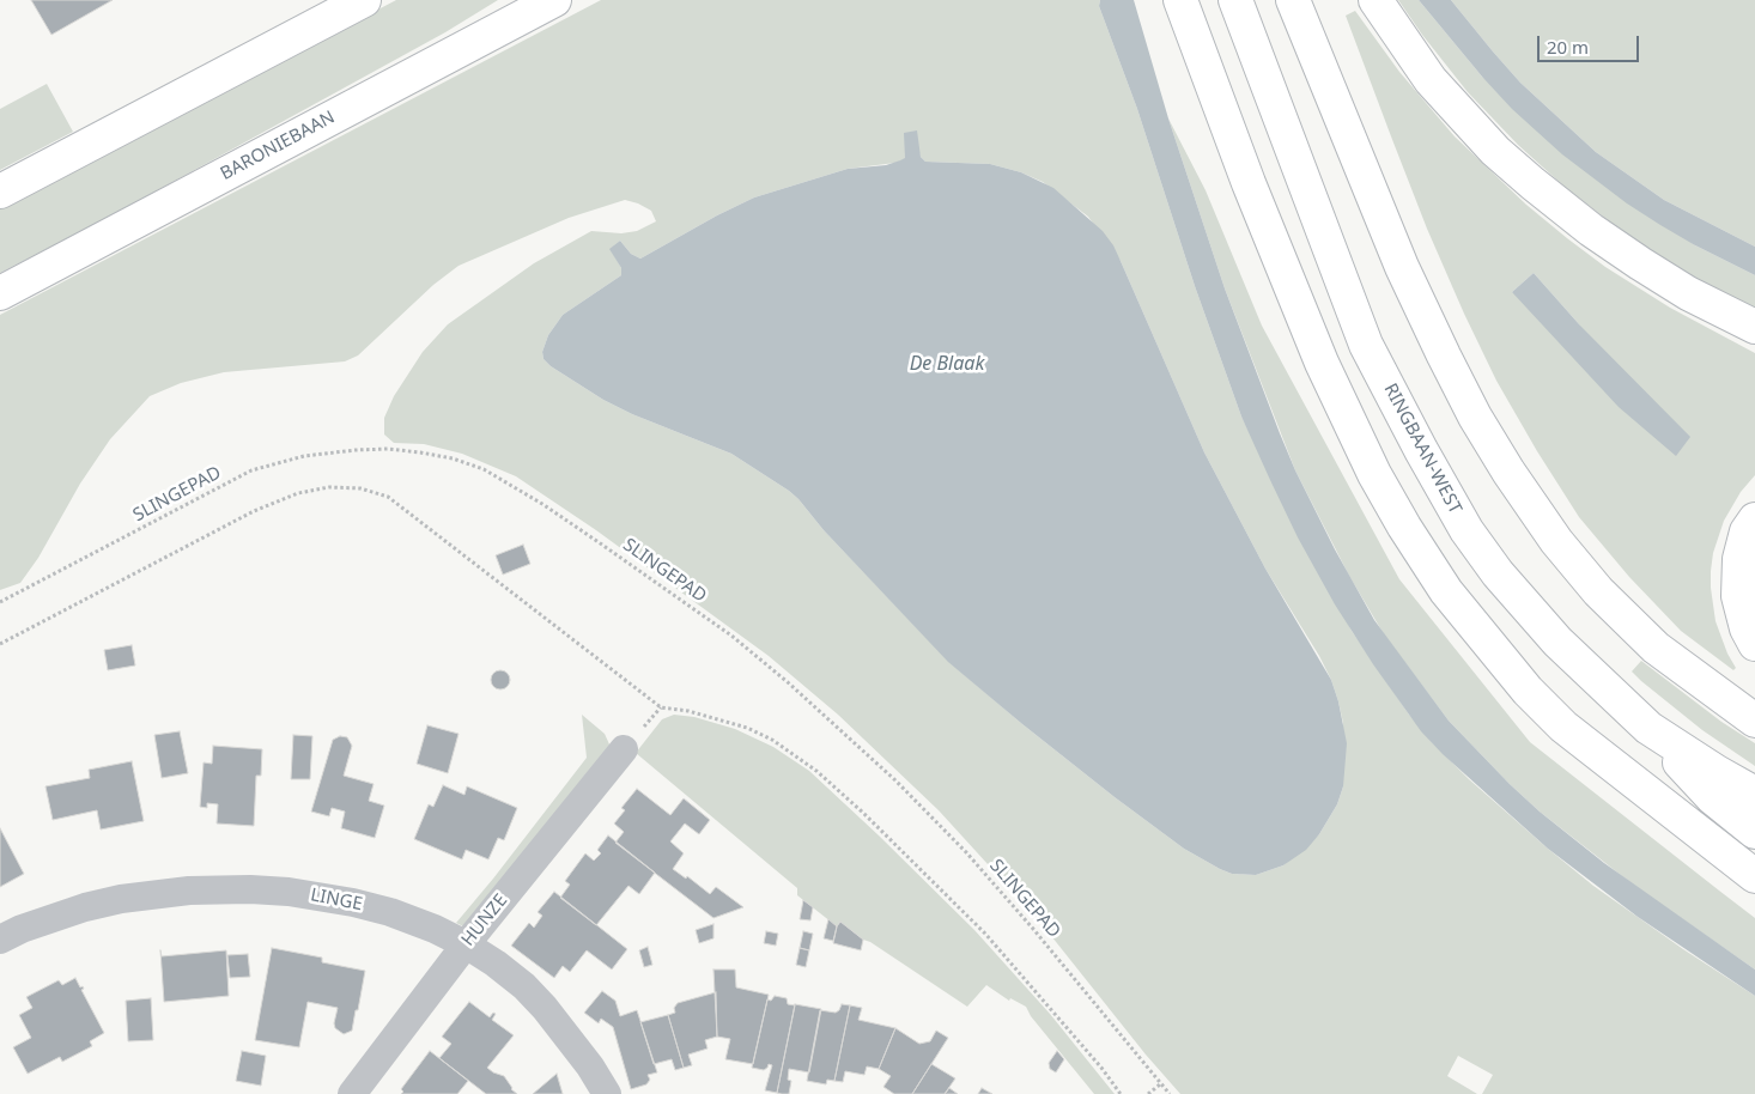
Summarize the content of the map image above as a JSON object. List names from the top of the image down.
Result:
{
  "streets": {
    "main road": ["BARONIEBAAN", "RINGBAAN-WEST"],
    "street": ["LINGE", "HUNZE"],
    "path": ["SLINGEPAD"]
  },
  "crossings": [
    ["LINGE", "HUNZE"]
  ],
  "water": ["De Blaak"],
  "scale_bar": "20 m"
}
